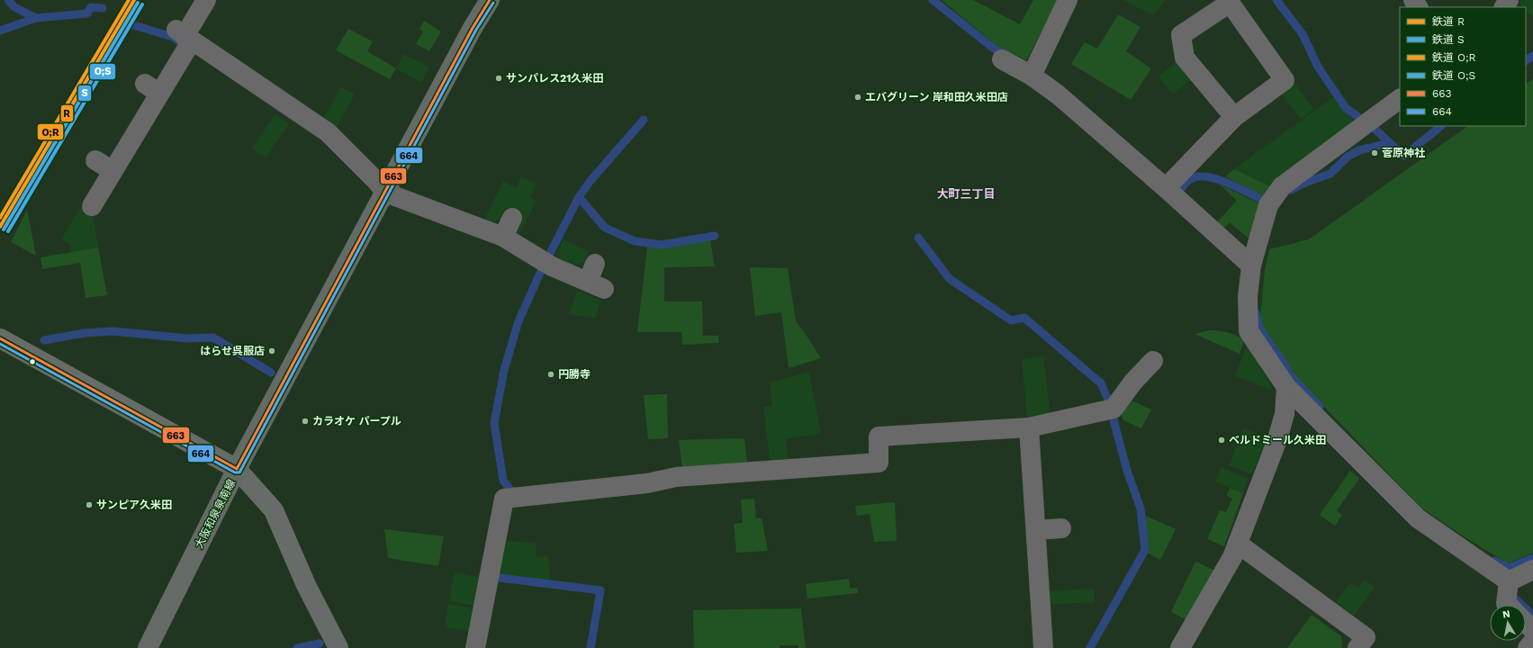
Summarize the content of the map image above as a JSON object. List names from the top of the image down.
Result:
{
  "streets": {
    "main road": ["大阪和泉泉南線"]
  },
  "districts": ["大町三丁目"],
  "places": [
    "サンパレス21久米田",
    "エバグリーン 岸和田久米田店",
    "菅原神社",
    "はらせ呉服店",
    "円勝寺",
    "カラオケ パープル",
    "ベルドミール久米田",
    "サンピア久米田"
  ],
  "lines": [
    "rail line R",
    "rail line O;R",
    "transit line 663",
    "rail line S",
    "transit line 664",
    "rail line O;S"
  ],
  "legend": [
    "鉄道 R",
    "鉄道 S",
    "鉄道 O;R",
    "鉄道 O;S",
    "663",
    "664"
  ],
  "north": "top"
}
